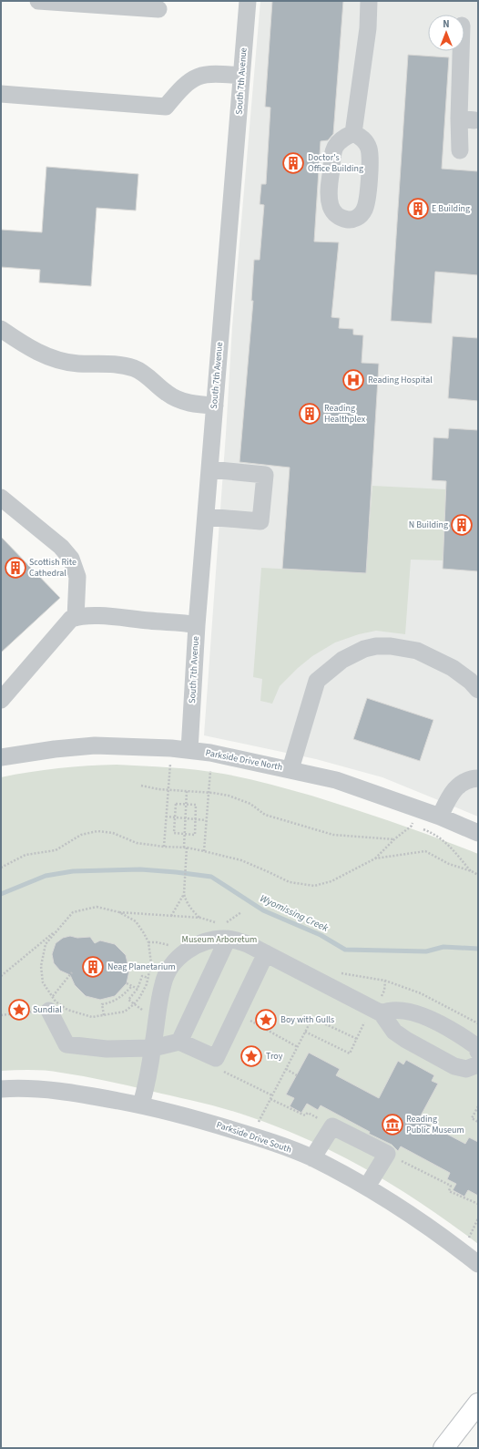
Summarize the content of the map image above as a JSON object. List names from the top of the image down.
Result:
{
  "streets": {
    "street": ["South 7th Avenue", "Parkside Drive North", "Parkside Drive South"]
  },
  "crossings": [
    ["South 7th Avenue", "Parkside Drive North"]
  ],
  "water": ["Wyomissing Creek"],
  "parks": ["Museum Arboretum"],
  "places": {
    "building": [
      "Doctor's Office Building",
      "E Building",
      "Reading Healthplex",
      "N Building",
      "Scottish Rite Cathedral",
      "Neag Planetarium"
    ],
    "hospital": ["Reading Hospital"],
    "place": ["Sundial", "Boy with Gulls", "Troy"],
    "museum": ["Reading Public Museum"]
  },
  "north": "top"
}
